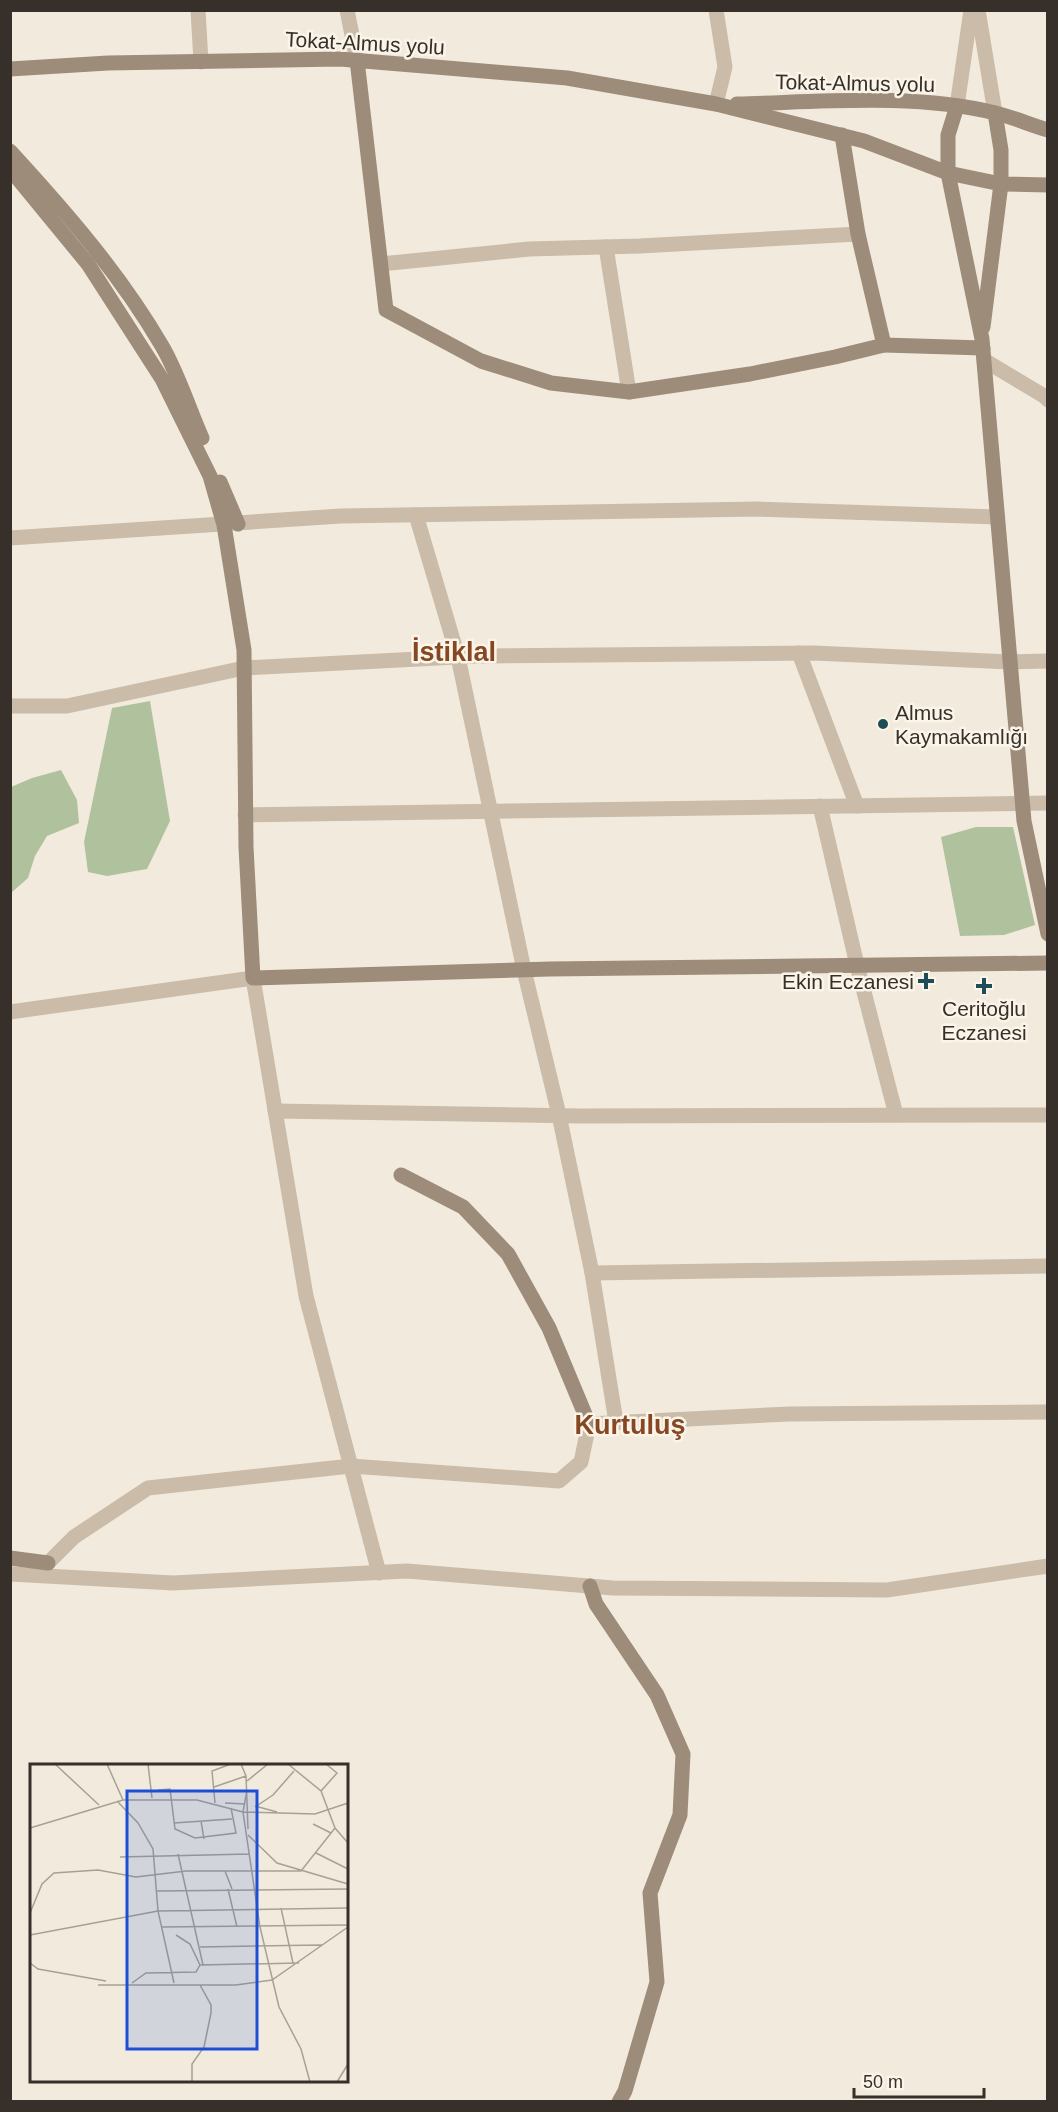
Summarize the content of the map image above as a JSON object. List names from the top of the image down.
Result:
{
  "streets": {
    "street": ["Tokat-Almus yolu"]
  },
  "districts": ["İstiklal", "Kurtuluş"],
  "places": {
    "other": ["Almus Kaymakamlığı"],
    "health": ["Ekin Eczanesi", "Ceritoğlu Eczanesi"]
  },
  "scale_bar": "50 m"
}
